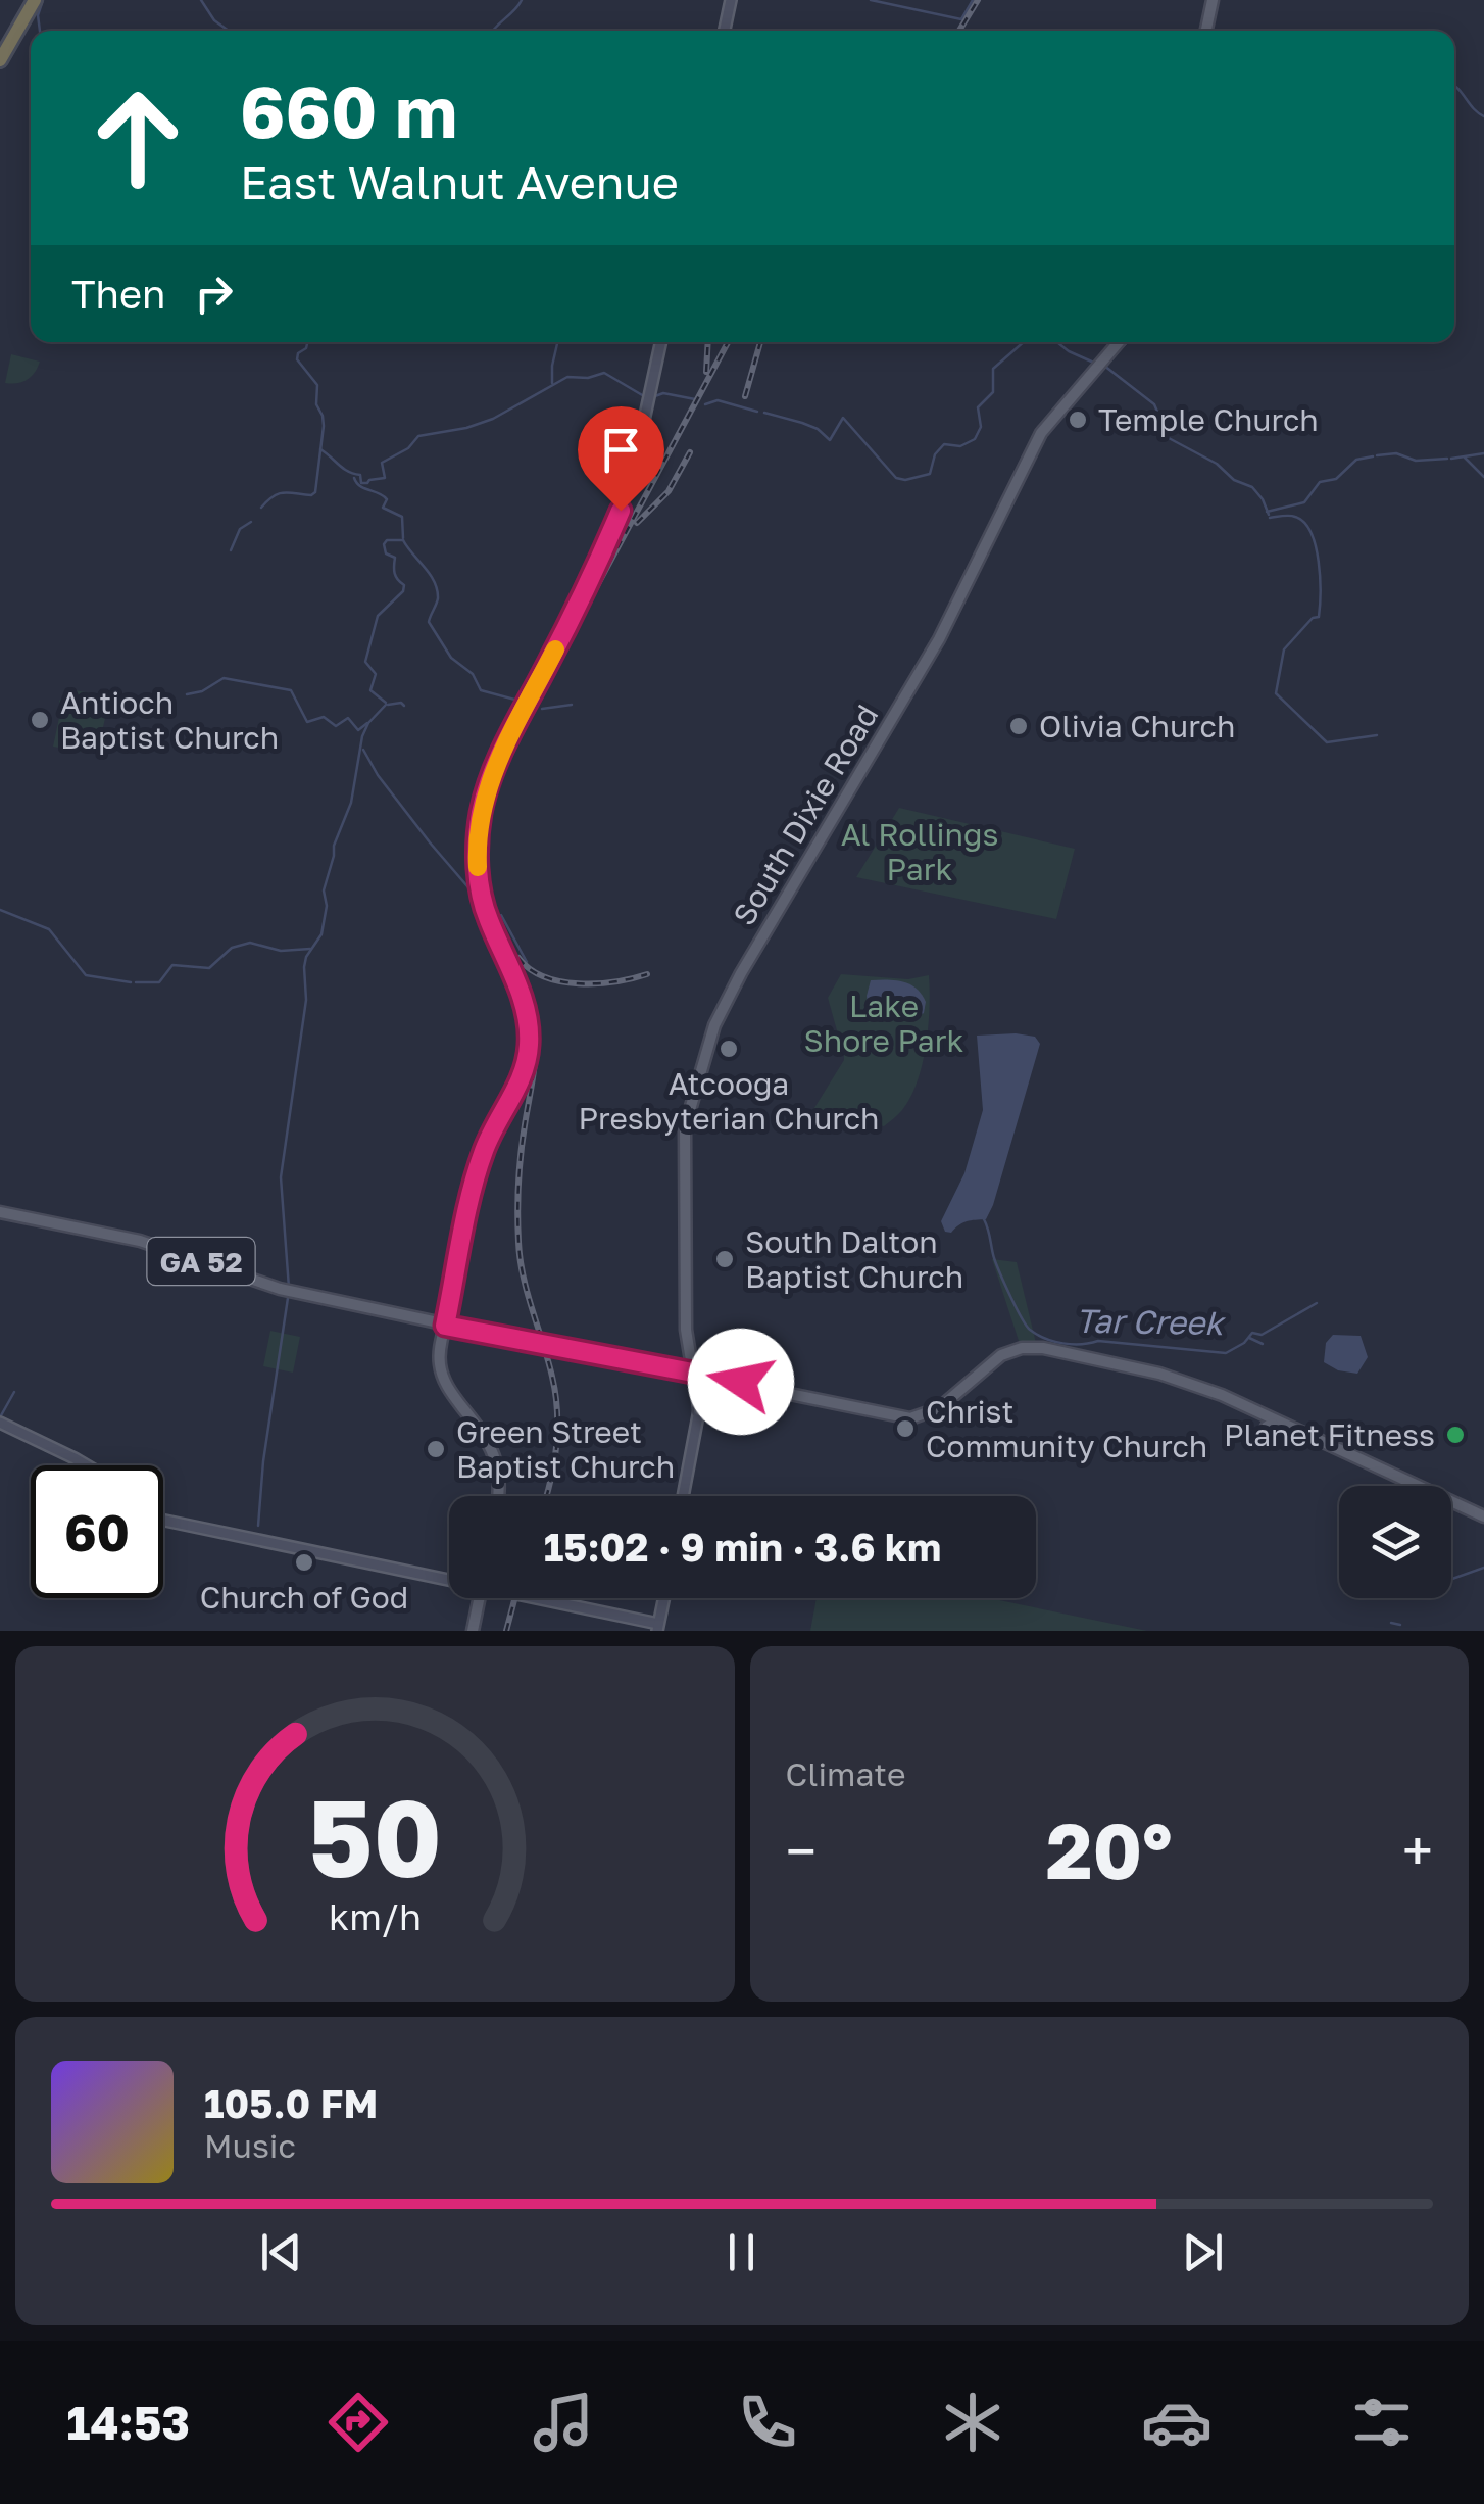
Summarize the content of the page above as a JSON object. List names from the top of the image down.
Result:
{
  "streets": {
    "main road": ["South Dixie Road", "GA 52"]
  },
  "crossings": [
    ["South Dixie Road", "GA 52"]
  ],
  "water": ["Tar Creek"],
  "parks": ["Al Rollings Park", "Lake Shore Park"],
  "places": [
    "Temple Church",
    "Antioch Baptist Church",
    "Olivia Church",
    "Atcooga Presbyterian Church",
    "South Dalton Baptist Church",
    "Christ Community Church",
    "Planet Fitness",
    "Green Street Baptist Church",
    "Church of God"
  ],
  "page": {
    "turn": ["660 m", "East Walnut Avenue"],
    "then": "Then",
    "limit": "60",
    "trip": "15:02 · 9 min · 3.6 km",
    "tile": "Climate",
    "heat": ["−", "20°", "+"],
    "song": ["105.0 FM", "Music"],
    "tabs": "14:53",
    "gauge": ["50", "km/h"]
  }
}
